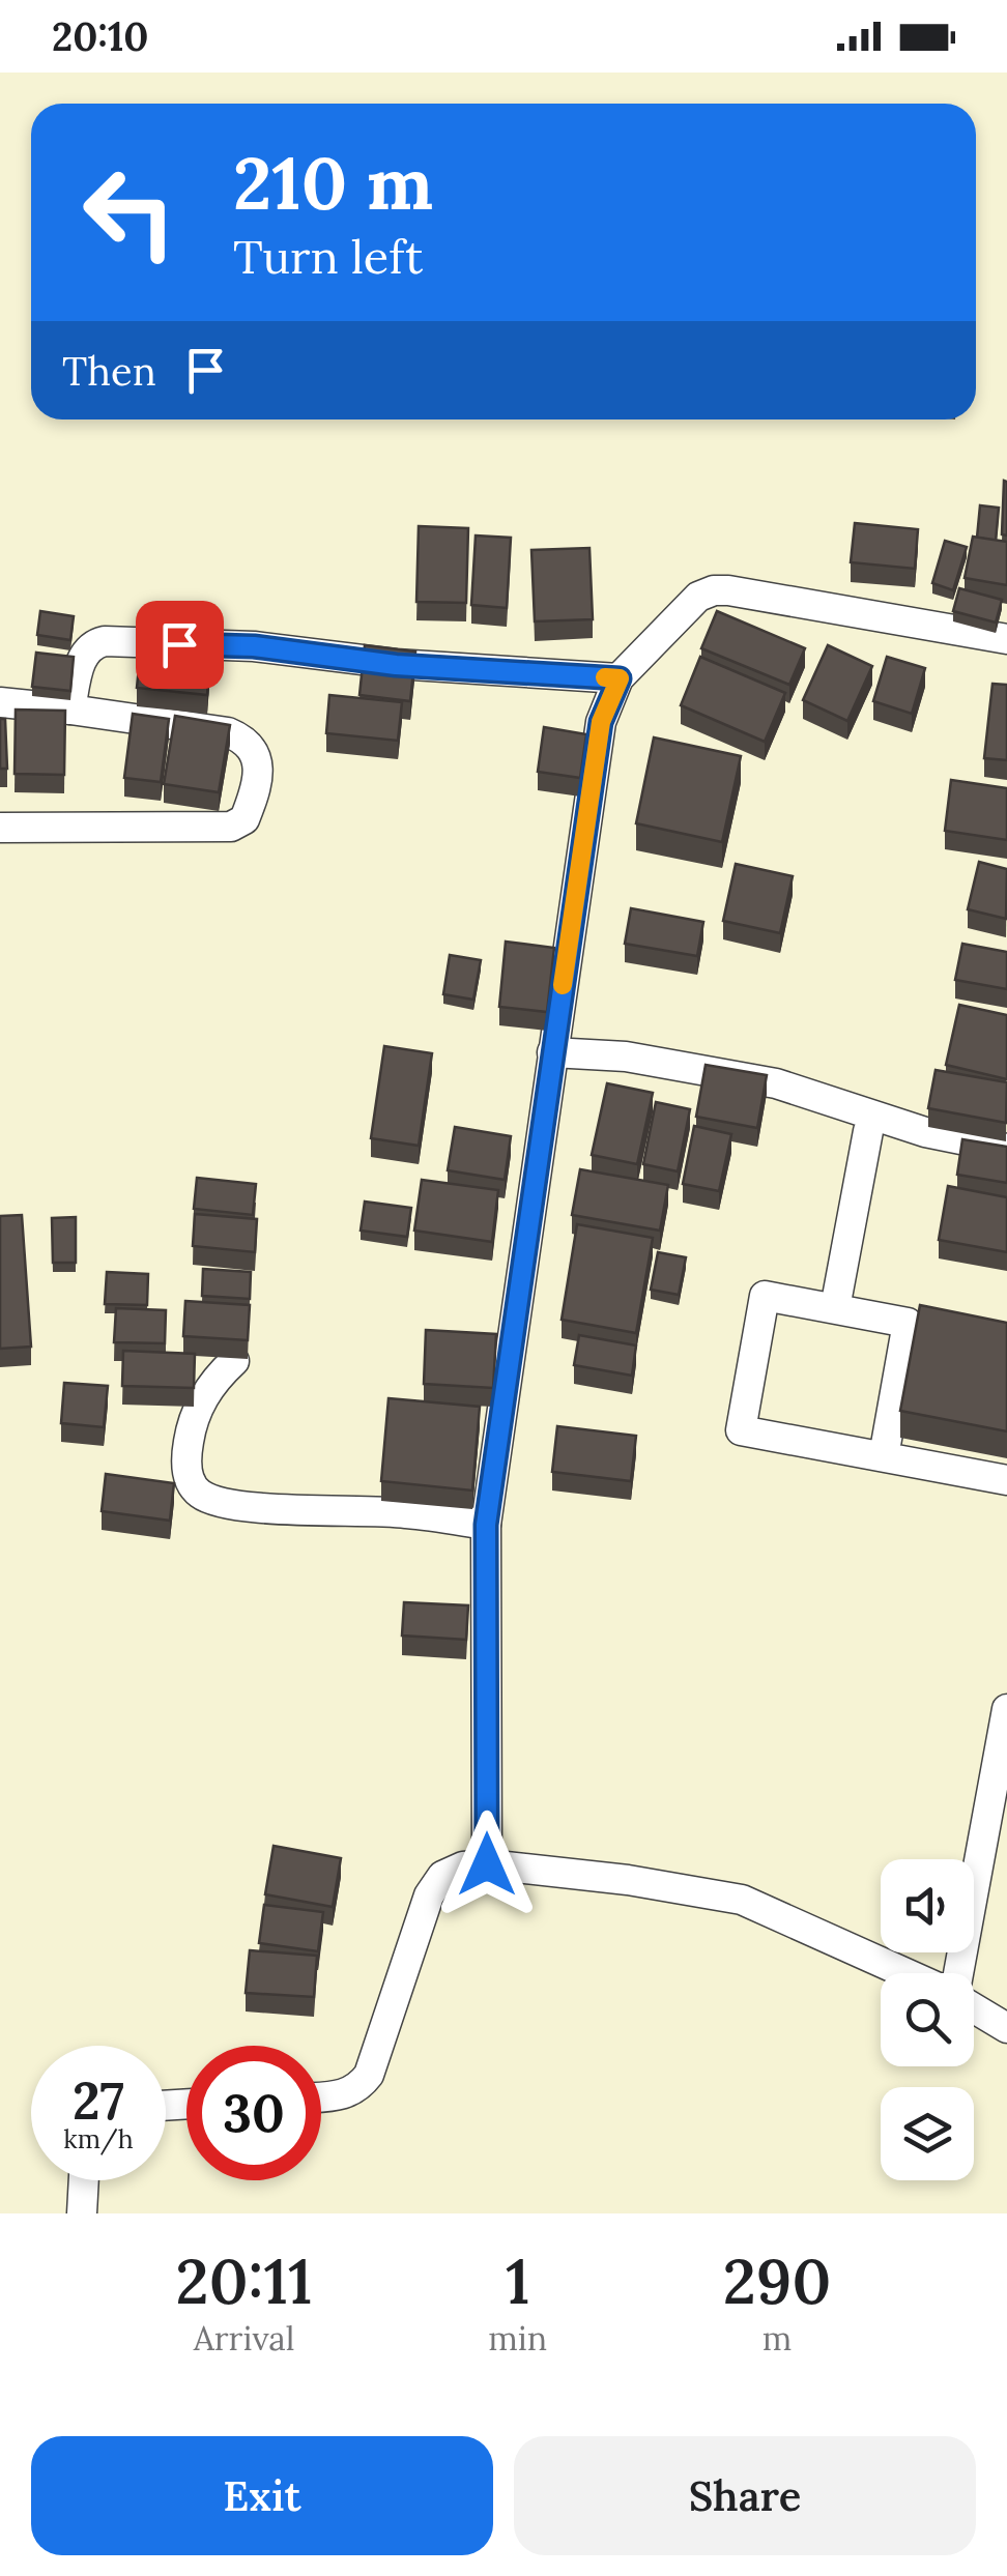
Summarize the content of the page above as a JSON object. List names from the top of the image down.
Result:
{
  "page": {
    "status": "20:10",
    "turn": ["210 m", "Turn left"],
    "then": "Then",
    "speed": "27 km/h",
    "limit": "30",
    "eta": [
      "20:11",
      "Arrival",
      "1",
      "min",
      "290",
      "m"
    ],
    "buttons": ["Exit", "Share"]
  }
}
